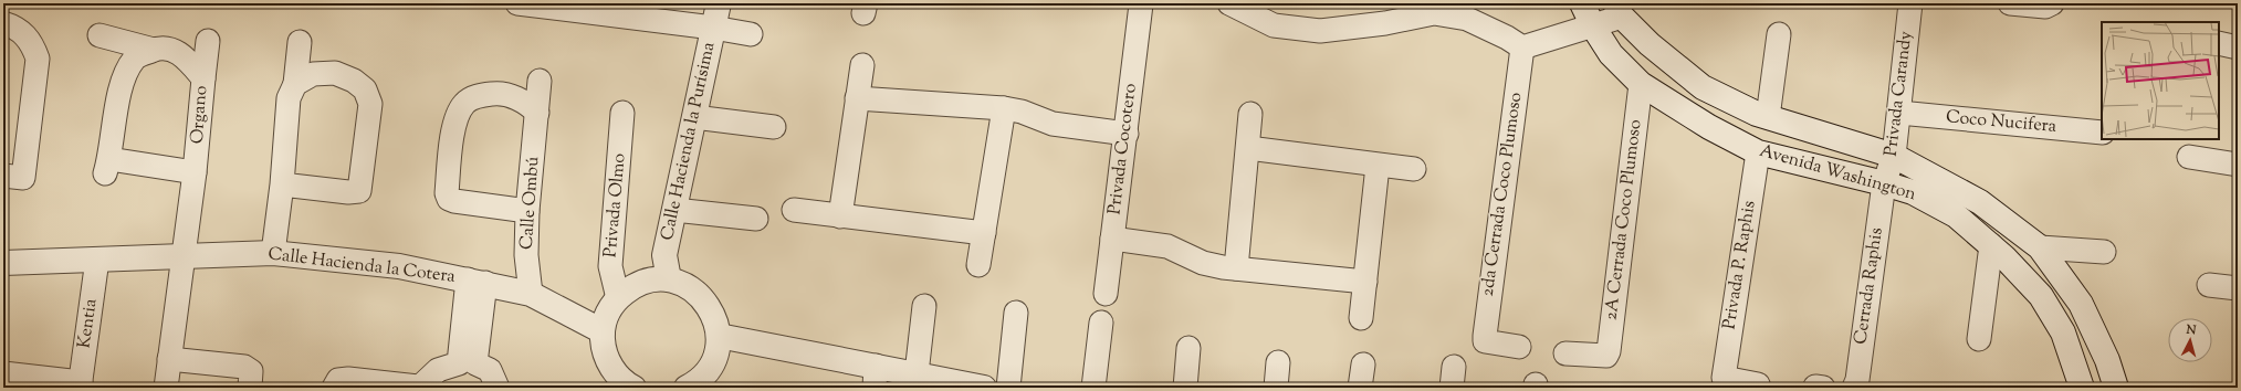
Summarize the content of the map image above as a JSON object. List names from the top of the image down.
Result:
{
  "streets": {
    "street": [
      "Privada Carandy",
      "Organo",
      "Coco Nucifera",
      "Calle Hacienda la Purísima",
      "Privada Cocotero",
      "Avenida Washington",
      "2da Cerrada Coco Plumoso",
      "Calle Ombú",
      "Privada Olmo",
      "2A Cerrada Coco Plumoso",
      "Privada P. Raphis",
      "Calle Hacienda la Cotera",
      "Cerrada Raphis",
      "Kentia"
    ]
  },
  "crossings": [
    ["Privada Carandy", "Coco Nucifera"],
    ["Privada Carandy", "Avenida Washington"],
    ["Privada Carandy", "Cerrada Raphis"],
    ["Organo", "Calle Hacienda la Cotera"],
    ["Avenida Washington", "2A Cerrada Coco Plumoso"],
    ["Avenida Washington", "Privada P. Raphis"],
    ["Avenida Washington", "Cerrada Raphis"],
    ["Calle Ombú", "Calle Hacienda la Cotera"],
    ["Calle Hacienda la Cotera", "Kentia"]
  ],
  "north": "top"
}
